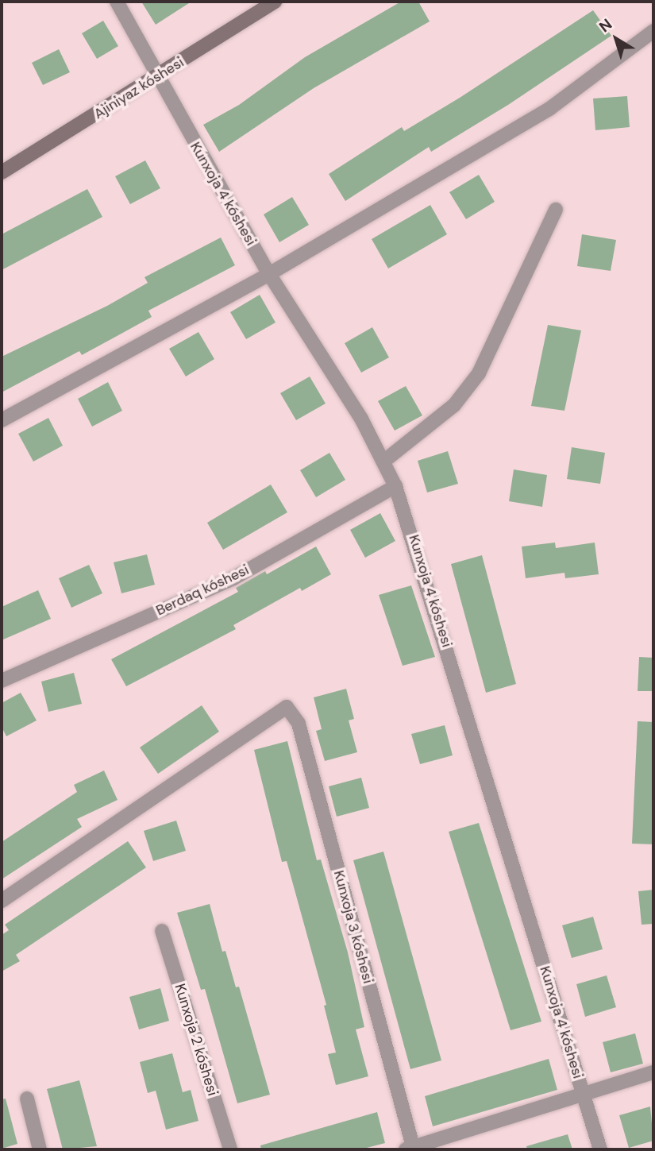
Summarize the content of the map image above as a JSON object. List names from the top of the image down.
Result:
{
  "streets": {
    "street": [
      "Ajiniyaz kóshesi",
      "Kunxoja 4 kóshesi",
      "Berdaq kóshesi",
      "Kunxoja 3 kóshesi",
      "Kunxoja 2 kóshesi"
    ]
  },
  "crossings": [
    ["Ajiniyaz kóshesi", "Kunxoja 4 kóshesi"],
    ["Kunxoja 4 kóshesi", "Berdaq kóshesi"]
  ],
  "north": "top left"
}
